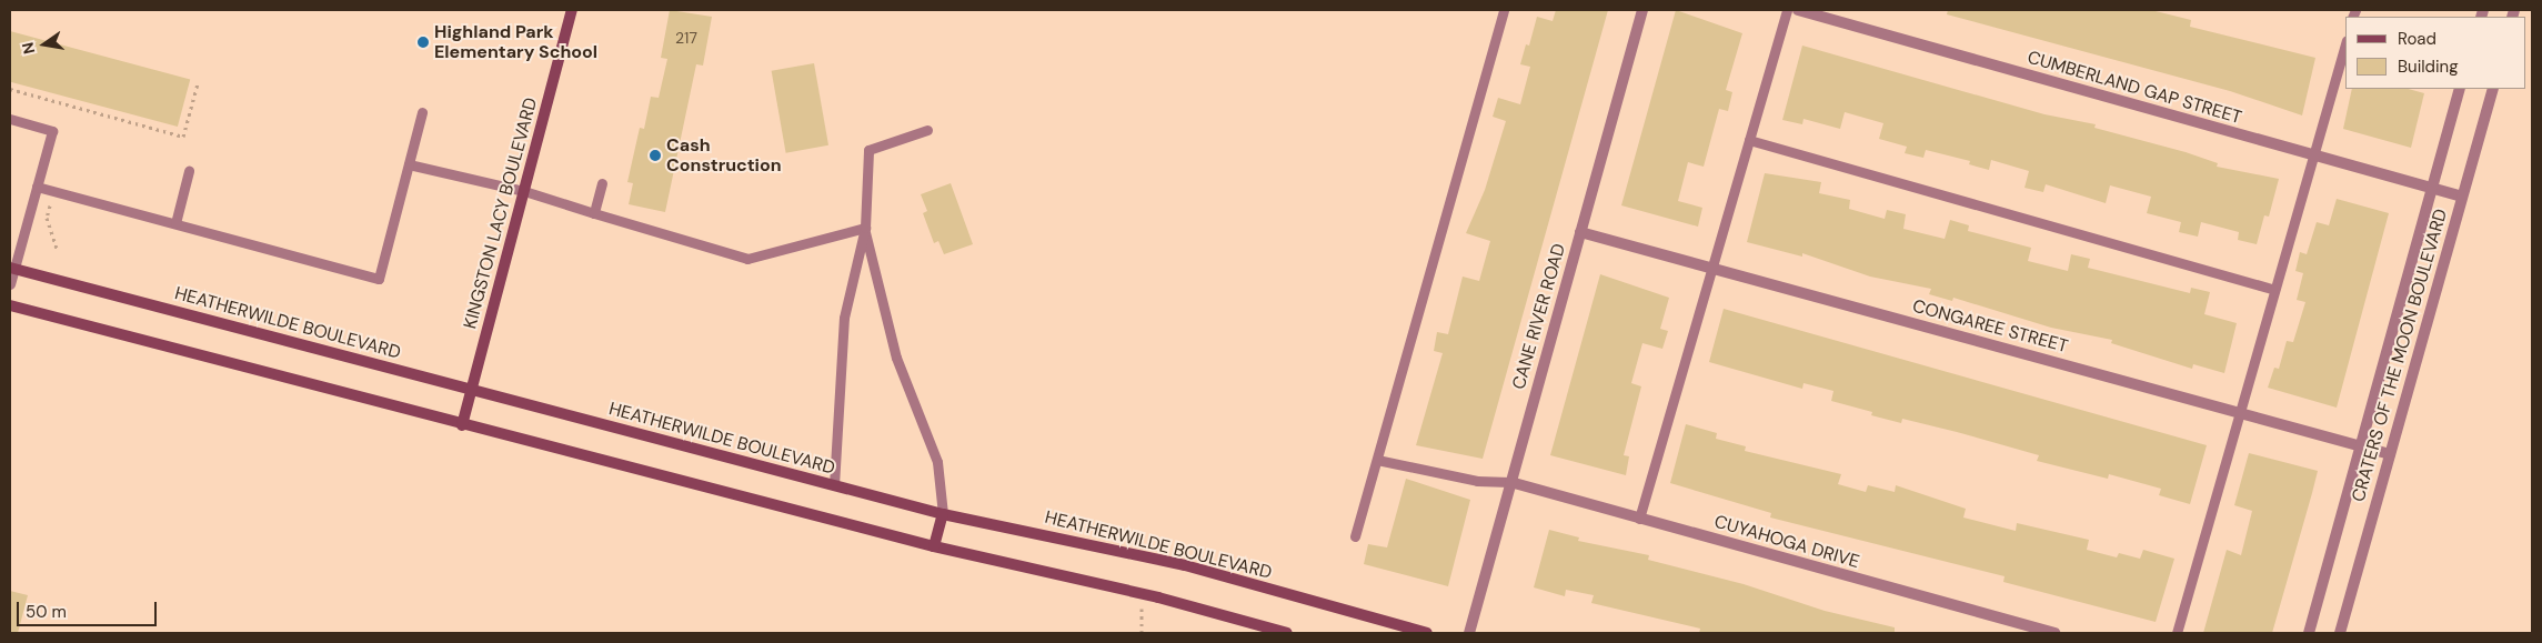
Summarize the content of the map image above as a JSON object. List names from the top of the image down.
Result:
{
  "streets": {
    "main road": ["KINGSTON LACY BOULEVARD", "HEATHERWILDE BOULEVARD"],
    "street": [
      "CUMBERLAND GAP STREET",
      "CANE RIVER ROAD",
      "CONGAREE STREET",
      "CRATERS OF THE MOON BOULEVARD",
      "CUYAHOGA DRIVE"
    ]
  },
  "crossings": [
    ["CUMBERLAND GAP STREET", "CRATERS OF THE MOON BOULEVARD"],
    ["KINGSTON LACY BOULEVARD", "HEATHERWILDE BOULEVARD"],
    ["CANE RIVER ROAD", "CONGAREE STREET"],
    ["CANE RIVER ROAD", "CUYAHOGA DRIVE"],
    ["CONGAREE STREET", "CRATERS OF THE MOON BOULEVARD"]
  ],
  "places": ["Highland Park Elementary School", "Cash Construction"],
  "house_numbers": ["217"],
  "legend": ["Road", "Building"],
  "scale_bar": "50 m",
  "north": "left"
}
